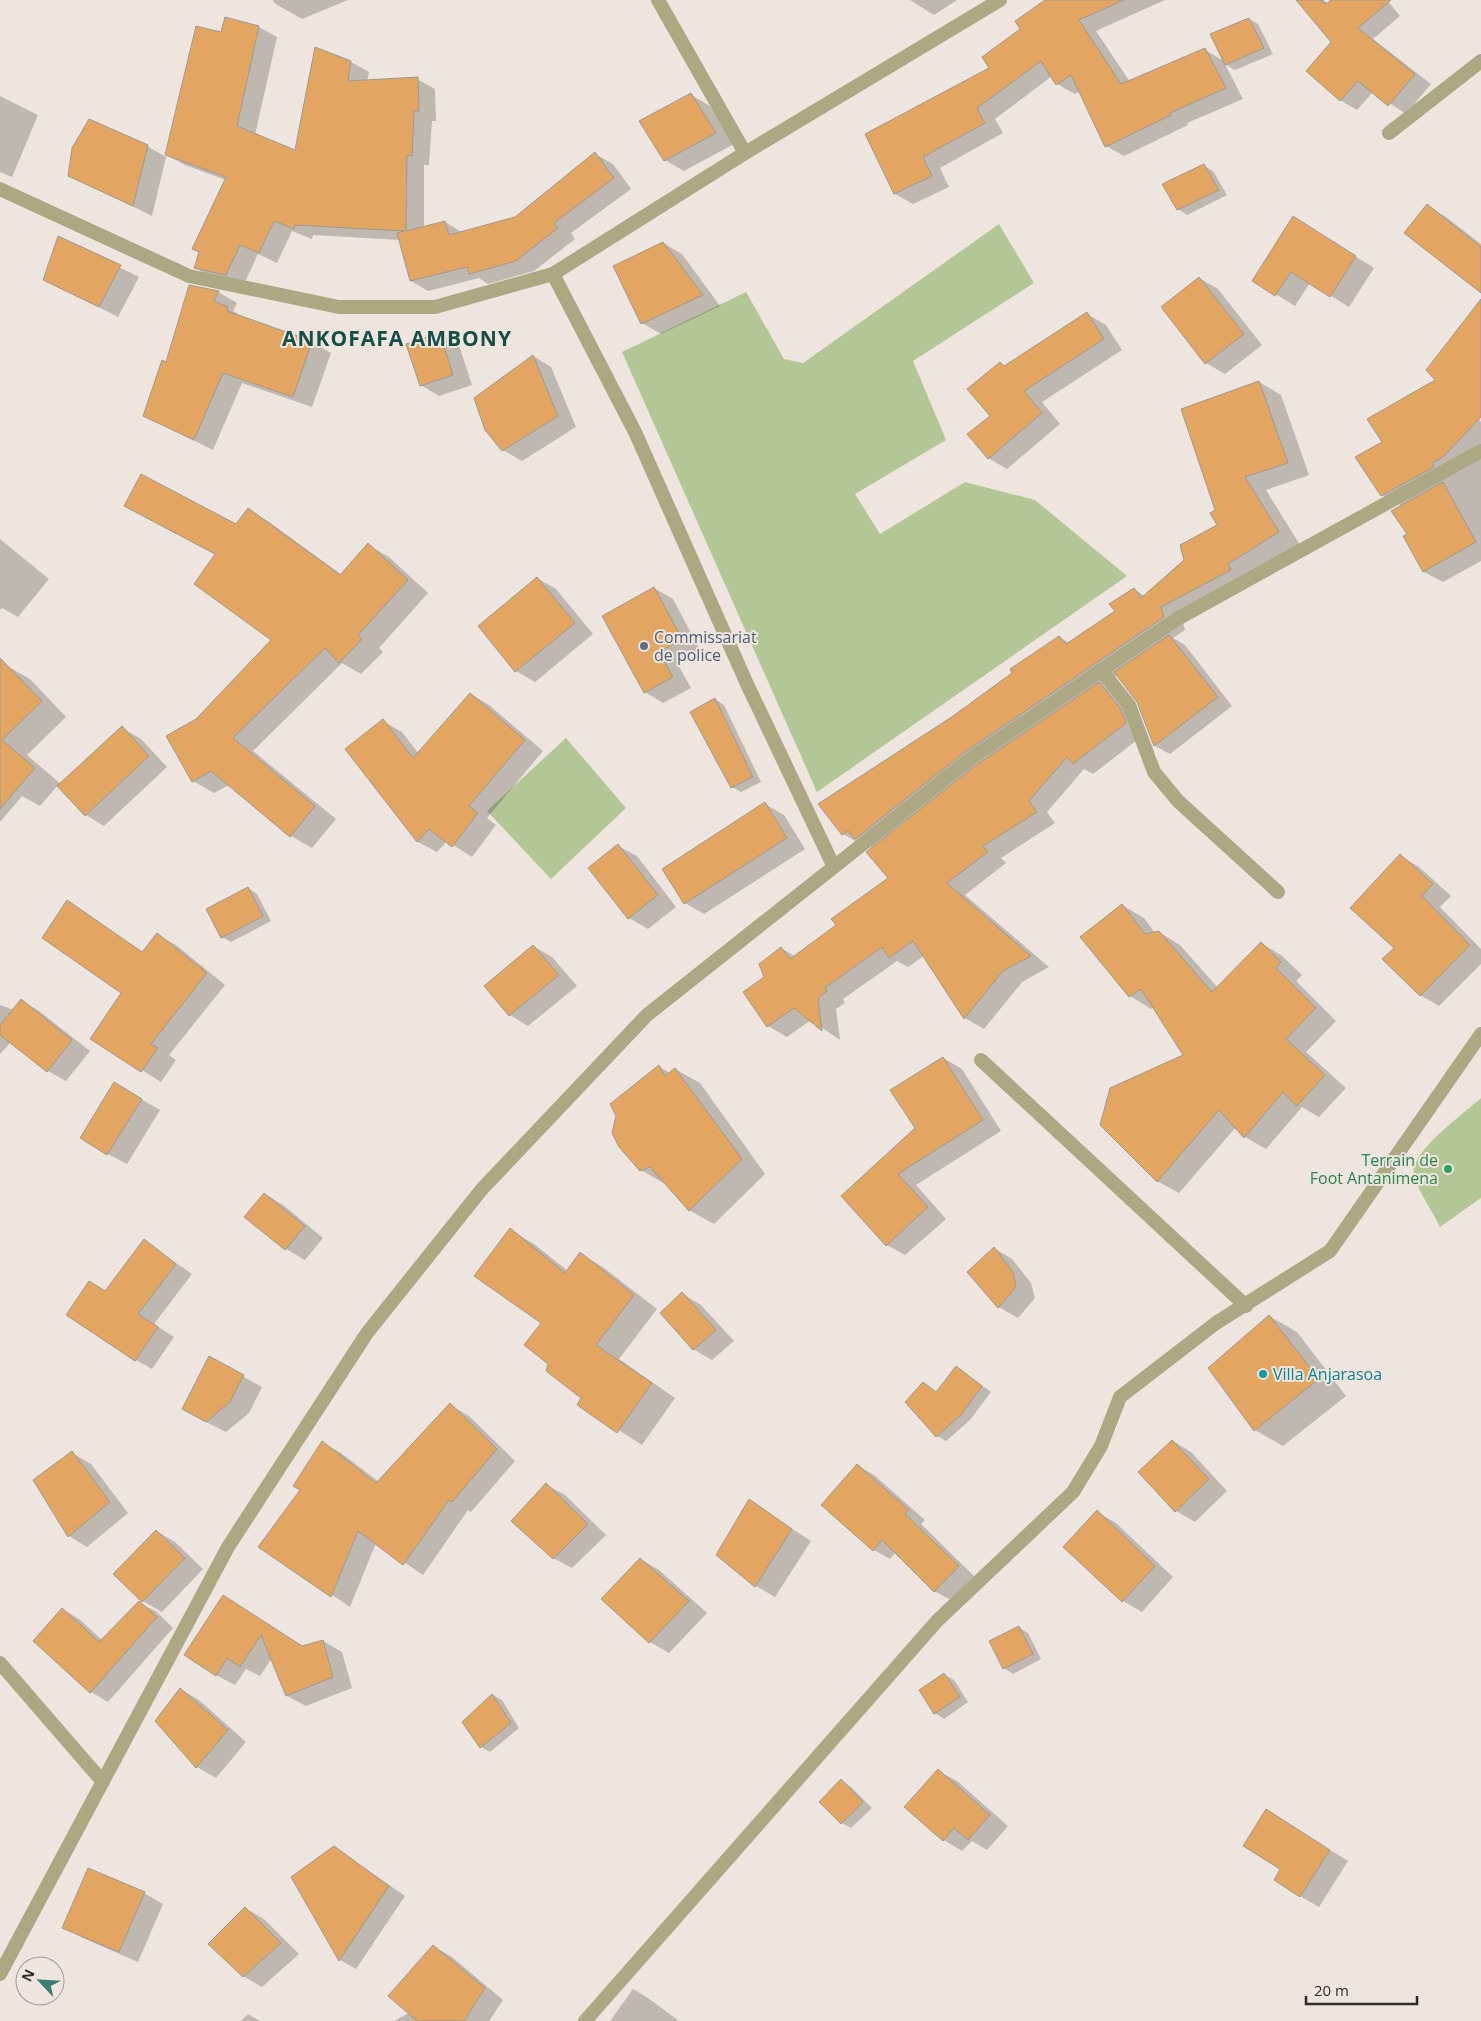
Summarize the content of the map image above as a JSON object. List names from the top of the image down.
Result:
{
  "districts": ["ANKOFAFA AMBONY"],
  "places": ["Commissariat de police", "Terrain de Foot Antanimena", "Villa Anjarasoa"],
  "scale_bar": "20 m",
  "north": "top left"
}
